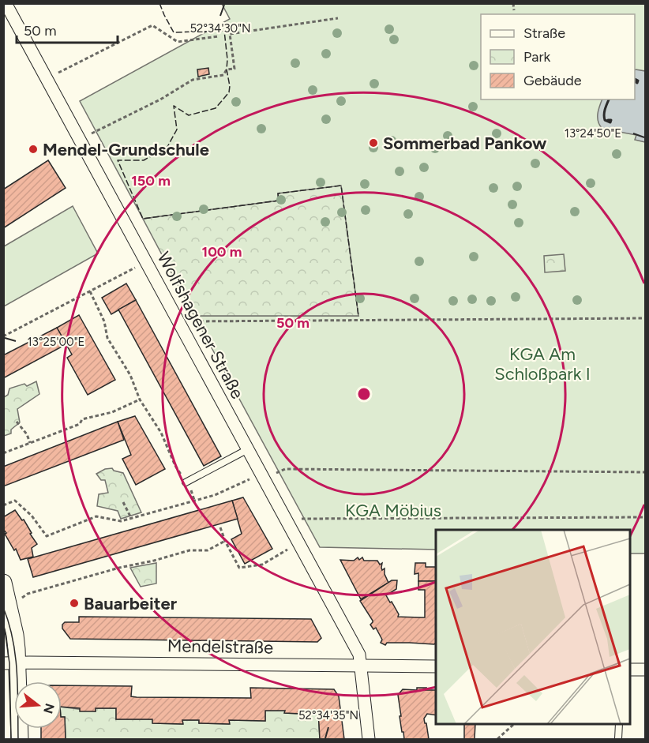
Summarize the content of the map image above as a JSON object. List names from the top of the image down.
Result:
{
  "streets": {
    "street": ["Wolfshagener Straße", "Mendelstraße"]
  },
  "crossings": [
    ["Wolfshagener Straße", "Mendelstraße"]
  ],
  "parks": ["KGA Am Schloßpark I", "KGA Möbius"],
  "places": ["Sommerbad Pankow", "Mendel-Grundschule", "Bauarbeiter"],
  "legend": ["Straße", "Park", "Gebäude"],
  "scale_bar": "50 m",
  "north": "right",
  "coordinates": [
    "52°34'30\"N",
    "13°24'50\"E",
    "13°25'00\"E",
    "52°34'35\"N"
  ],
  "rings": ["150 m", "100 m", "50 m"]
}
